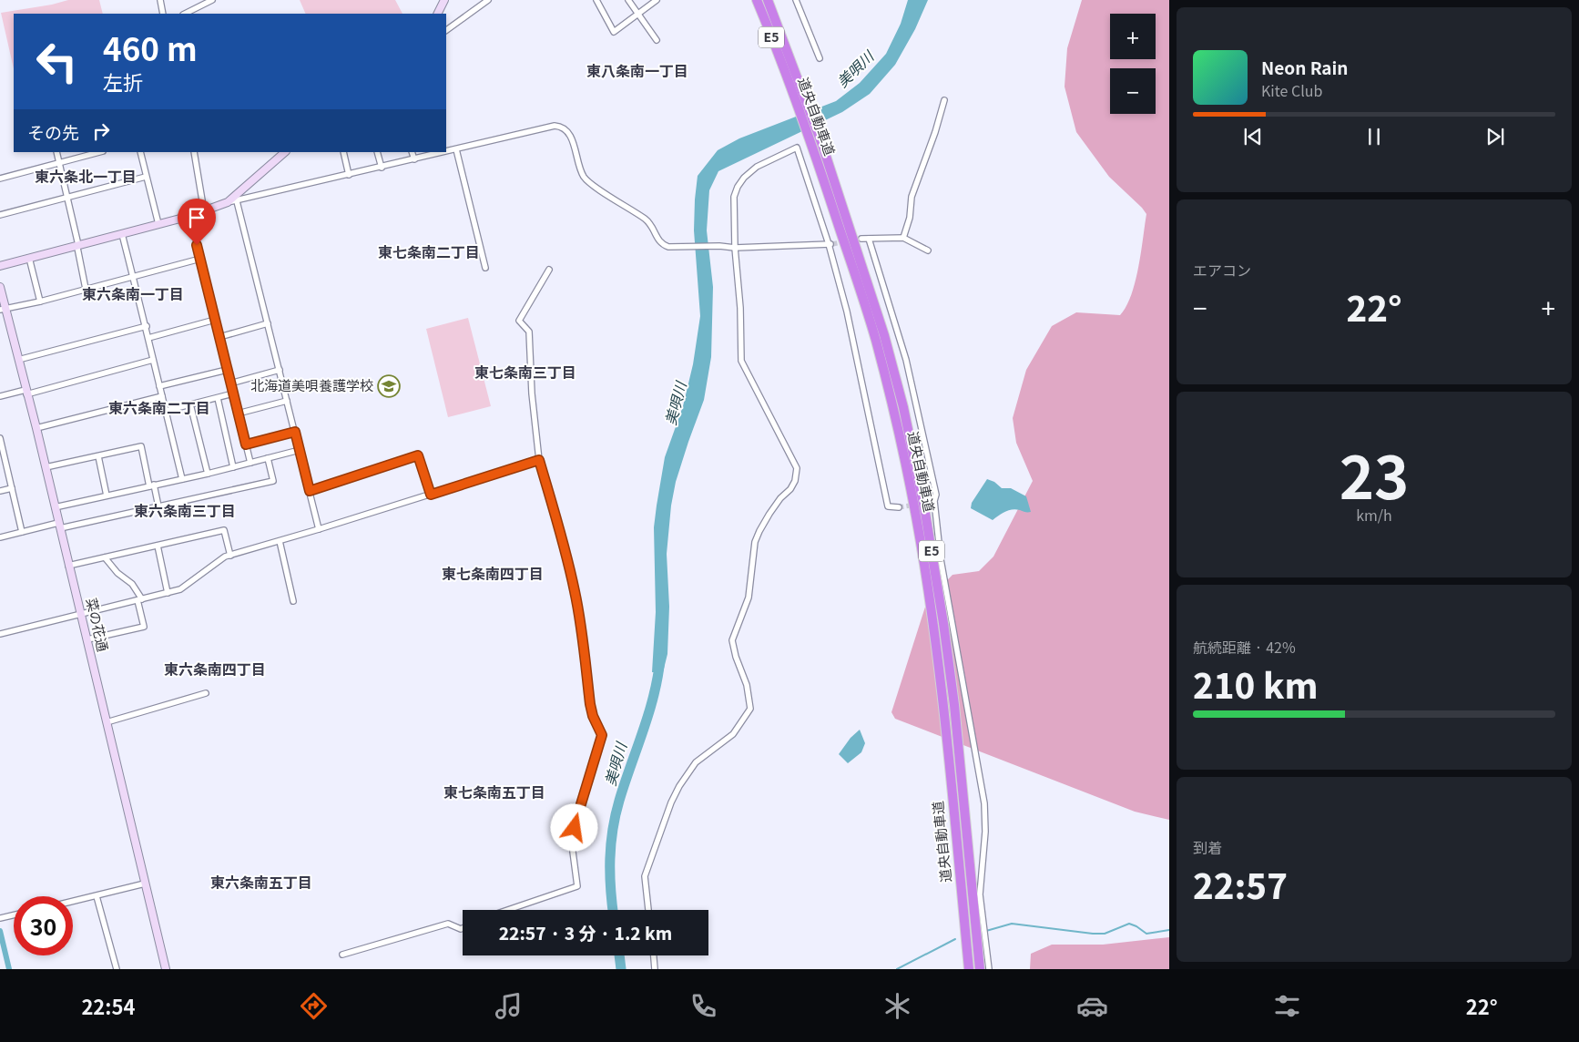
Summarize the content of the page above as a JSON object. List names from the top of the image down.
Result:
{
  "streets": {
    "highway": ["E5", "道央自動車道"],
    "street": ["菜の花通"]
  },
  "districts": [
    "東八条南一丁目",
    "東六条北一丁目",
    "東七条南二丁目",
    "東六条南一丁目",
    "東七条南三丁目",
    "東六条南二丁目",
    "東六条南三丁目",
    "東七条南四丁目",
    "東六条南四丁目",
    "東七条南五丁目",
    "東六条南五丁目"
  ],
  "water": ["美唄川"],
  "places": {
    "school or university": ["北海道美唄養護学校"]
  },
  "page": {
    "map_buttons": ["+", "−"],
    "turn": ["460 m", "左折"],
    "song": ["Neon Rain", "Kite Club"],
    "then": "その先",
    "tile": [
      "エアコン",
      ["23", "km/h"],
      ["航続距離 · 42%", "210 km"],
      ["到着", "22:57"]
    ],
    "heat": ["−", "22°", "+"],
    "limit": "30",
    "trip": "22:57 · 3 分 · 1.2 km",
    "tabs": ["22:54", "22°"]
  }
}
